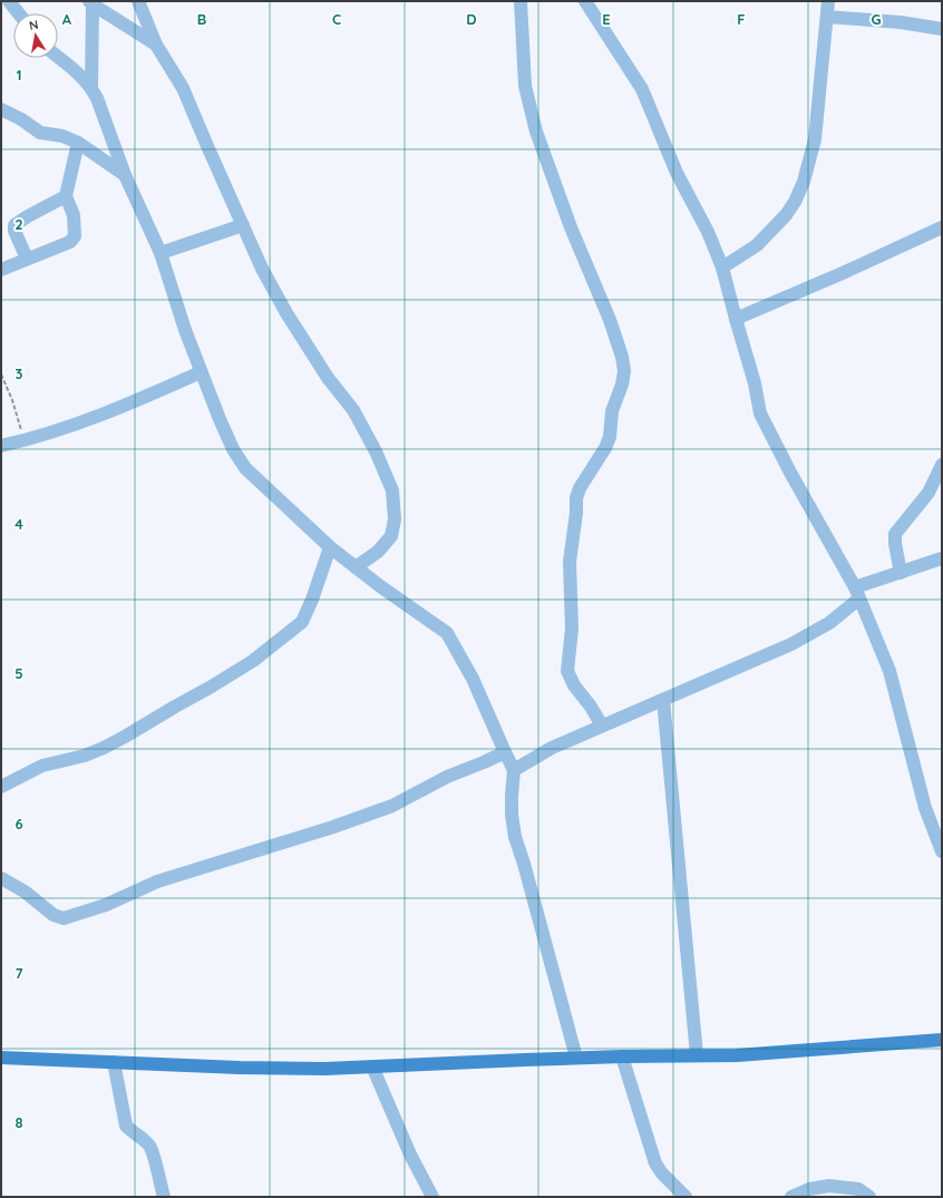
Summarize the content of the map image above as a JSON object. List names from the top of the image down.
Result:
{
  "north": "top",
  "grid": {
    "columns": [
      "A",
      "B",
      "C",
      "D",
      "E",
      "F",
      "G"
    ],
    "rows": [
      "1",
      "2",
      "3",
      "4",
      "5",
      "6",
      "7",
      "8"
    ]
  }
}
